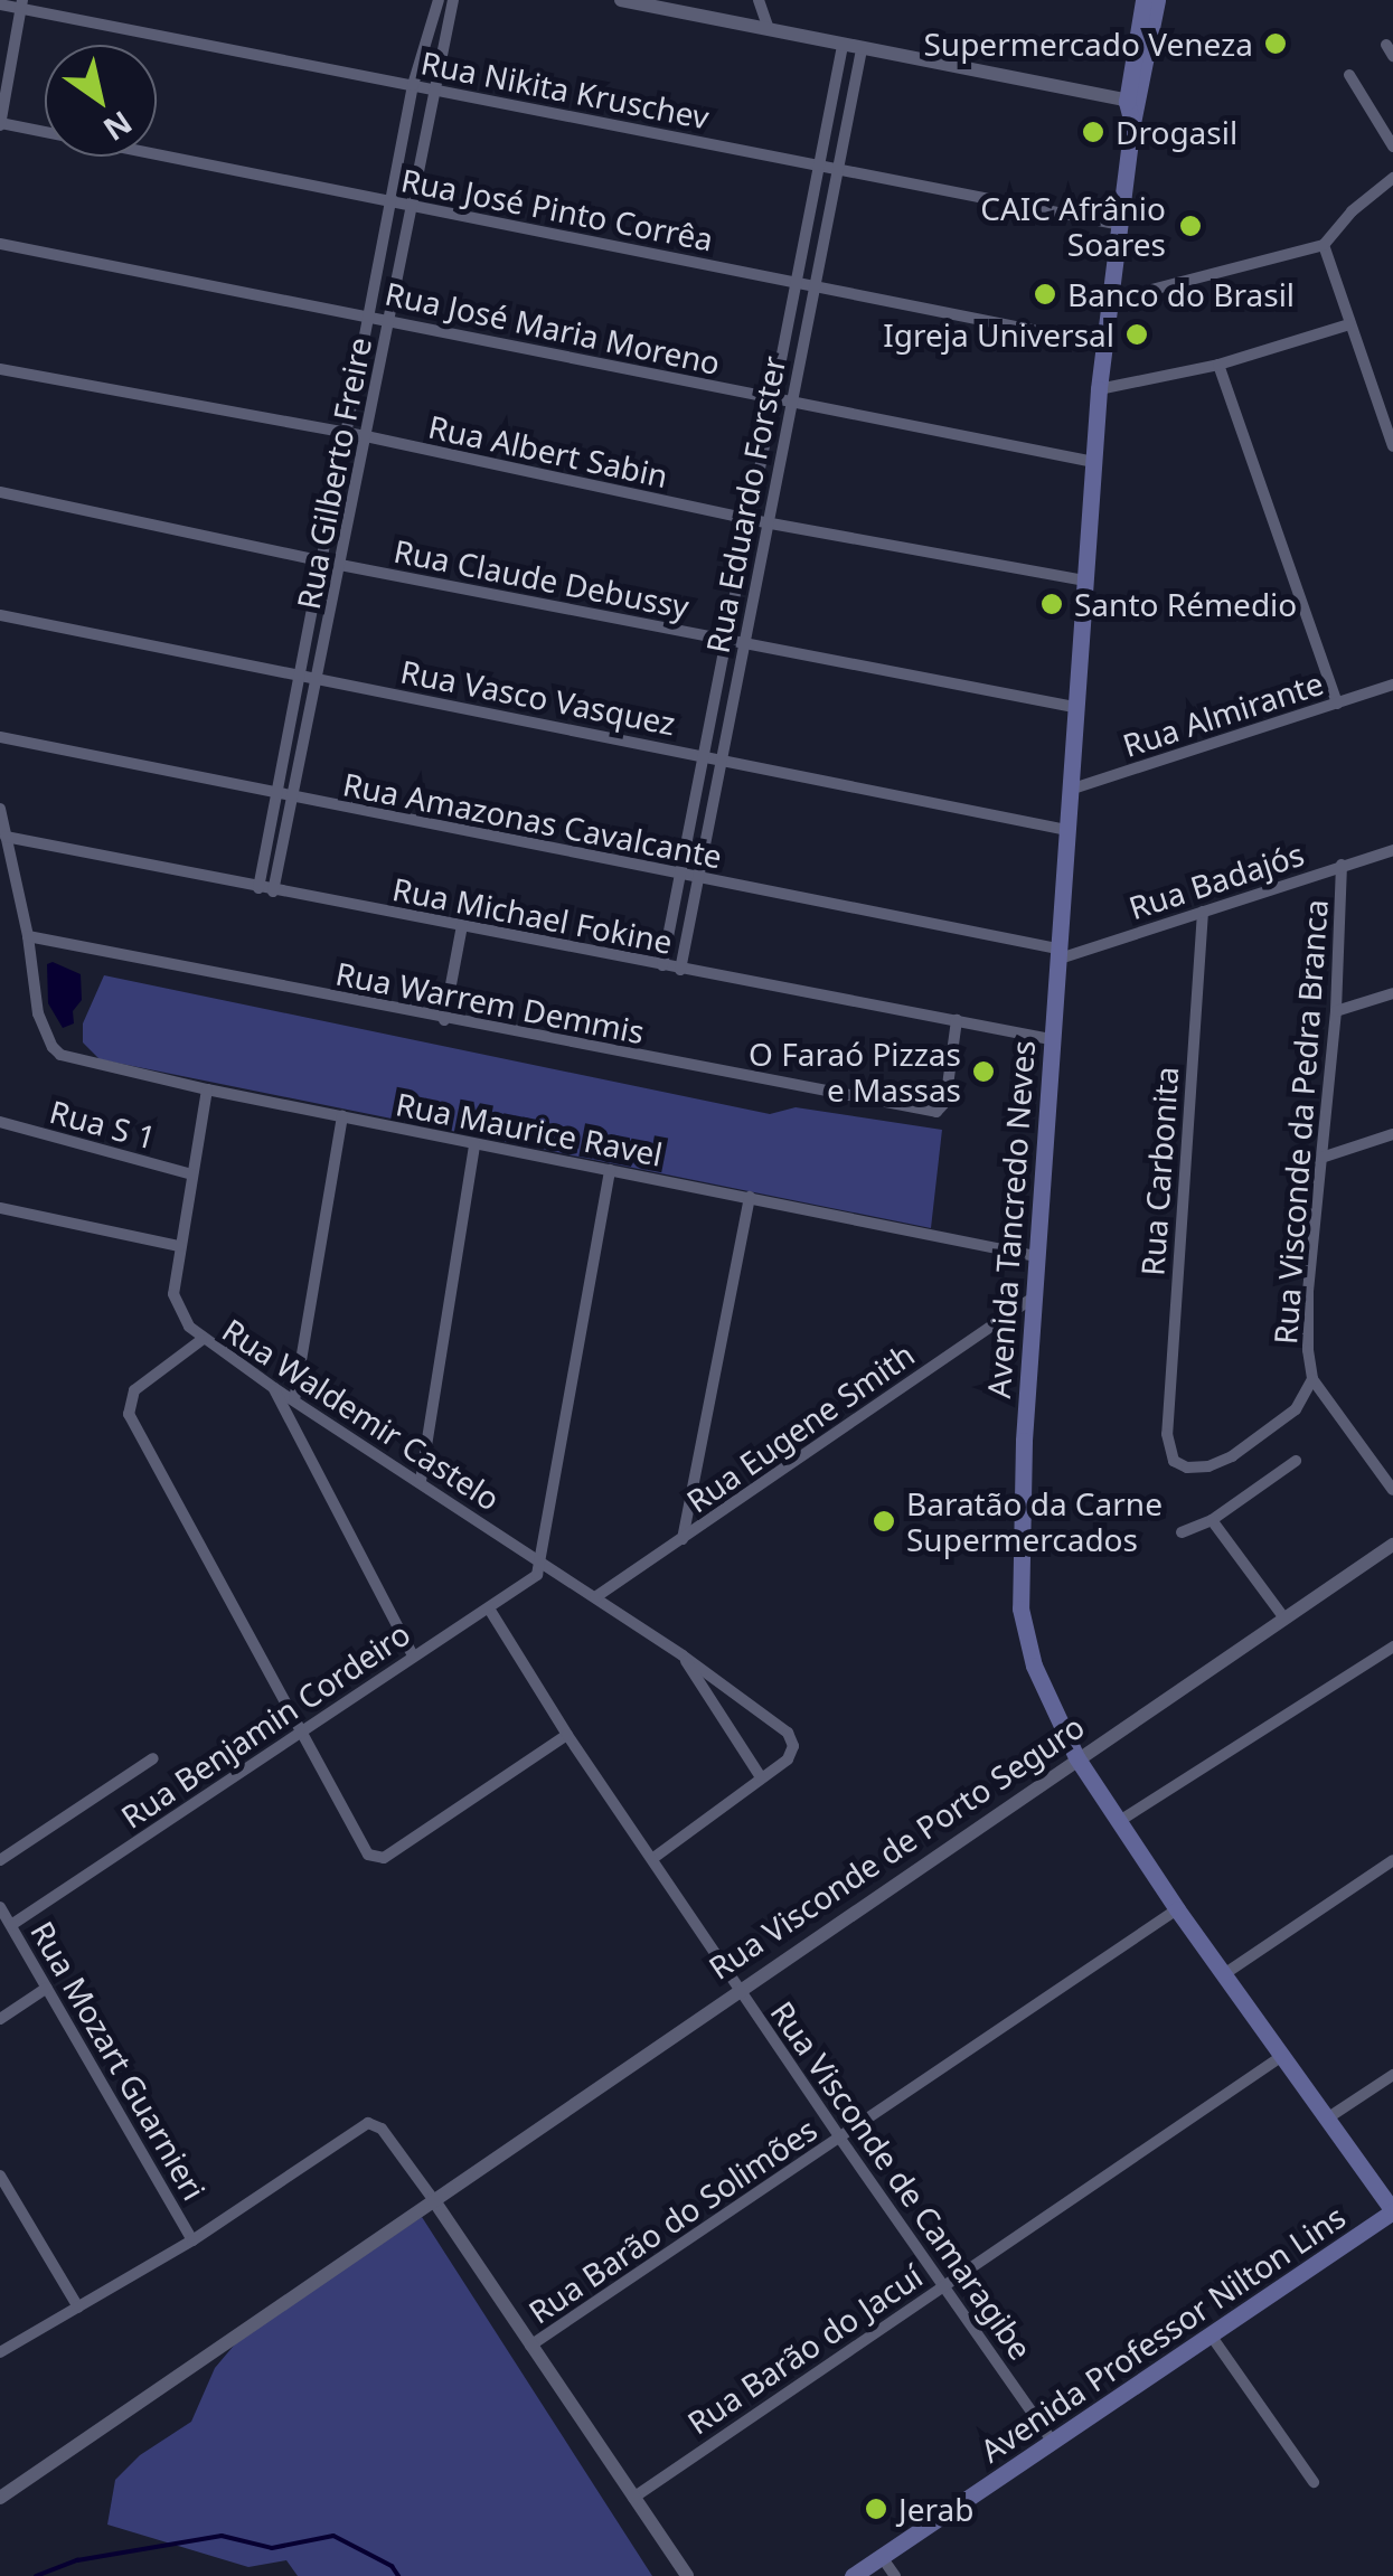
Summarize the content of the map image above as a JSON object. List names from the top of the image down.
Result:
{
  "streets": {
    "main road": ["Avenida Tancredo Neves", "Avenida Professor Nilton Lins"],
    "street": [
      "Rua Nikita Kruschev",
      "Rua José Pinto Corrêa",
      "Rua José Maria Moreno",
      "Rua Albert Sabin",
      "Rua Gilberto Freire",
      "Rua Eduardo Forster",
      "Rua Claude Debussy",
      "Rua Vasco Vasquez",
      "Rua Almirante",
      "Rua Amazonas Cavalcante",
      "Rua Badajós",
      "Rua Michael Fokine",
      "Rua Warrem Demmis",
      "Rua Visconde da Pedra Branca",
      "Rua S 1",
      "Rua Maurice Ravel",
      "Rua Carbonita",
      "Rua Waldemir Castelo",
      "Rua Eugene Smith",
      "Rua Benjamin Cordeiro",
      "Rua Visconde de Porto Seguro",
      "Rua Mozart Guarnieri",
      "Rua Visconde de Camaragibe",
      "Rua Barão do Solimões",
      "Rua Barão do Jacuí"
    ]
  },
  "crossings": [
    ["Rua Nikita Kruschev", "Rua Gilberto Freire"],
    ["Rua Nikita Kruschev", "Rua Eduardo Forster"],
    ["Rua Nikita Kruschev", "Avenida Tancredo Neves"],
    ["Rua José Pinto Corrêa", "Rua Gilberto Freire"],
    ["Rua José Pinto Corrêa", "Rua Eduardo Forster"],
    ["Rua José Pinto Corrêa", "Avenida Tancredo Neves"],
    ["Rua José Maria Moreno", "Rua Gilberto Freire"],
    ["Rua José Maria Moreno", "Rua Eduardo Forster"],
    ["Rua José Maria Moreno", "Avenida Tancredo Neves"],
    ["Rua Albert Sabin", "Rua Gilberto Freire"],
    ["Rua Albert Sabin", "Rua Eduardo Forster"],
    ["Rua Albert Sabin", "Avenida Tancredo Neves"],
    ["Rua Gilberto Freire", "Rua Claude Debussy"],
    ["Rua Gilberto Freire", "Rua Vasco Vasquez"],
    ["Rua Gilberto Freire", "Rua Amazonas Cavalcante"],
    ["Rua Gilberto Freire", "Rua Michael Fokine"],
    ["Rua Eduardo Forster", "Rua Claude Debussy"],
    ["Rua Eduardo Forster", "Rua Vasco Vasquez"],
    ["Rua Eduardo Forster", "Rua Amazonas Cavalcante"],
    ["Rua Eduardo Forster", "Rua Michael Fokine"],
    ["Rua Claude Debussy", "Avenida Tancredo Neves"],
    ["Rua Vasco Vasquez", "Avenida Tancredo Neves"],
    ["Rua Almirante", "Avenida Tancredo Neves"],
    ["Rua Amazonas Cavalcante", "Rua Badajós"],
    ["Rua Amazonas Cavalcante", "Avenida Tancredo Neves"],
    ["Rua Badajós", "Rua Visconde da Pedra Branca"],
    ["Rua Badajós", "Rua Carbonita"],
    ["Rua Badajós", "Avenida Tancredo Neves"],
    ["Rua Michael Fokine", "Rua Warrem Demmis"],
    ["Rua Michael Fokine", "Avenida Tancredo Neves"],
    ["Rua Warrem Demmis", "Rua Maurice Ravel"],
    ["Rua Visconde da Pedra Branca", "Rua Carbonita"],
    ["Rua S 1", "Rua Waldemir Castelo"],
    ["Rua Maurice Ravel", "Avenida Tancredo Neves"],
    ["Rua Maurice Ravel", "Rua Waldemir Castelo"],
    ["Avenida Tancredo Neves", "Rua Eugene Smith"],
    ["Avenida Tancredo Neves", "Rua Visconde de Porto Seguro"],
    ["Avenida Tancredo Neves", "Rua Barão do Solimões"],
    ["Avenida Tancredo Neves", "Avenida Professor Nilton Lins"],
    ["Avenida Tancredo Neves", "Rua Barão do Jacuí"],
    ["Rua Waldemir Castelo", "Rua Eugene Smith"],
    ["Rua Waldemir Castelo", "Rua Benjamin Cordeiro"],
    ["Rua Benjamin Cordeiro", "Rua Mozart Guarnieri"],
    ["Rua Benjamin Cordeiro", "Rua Visconde de Camaragibe"],
    ["Rua Visconde de Porto Seguro", "Rua Visconde de Camaragibe"],
    ["Rua Visconde de Camaragibe", "Rua Barão do Solimões"],
    ["Rua Visconde de Camaragibe", "Avenida Professor Nilton Lins"],
    ["Rua Visconde de Camaragibe", "Rua Barão do Jacuí"]
  ],
  "places": [
    "Supermercado Veneza",
    "Drogasil",
    "CAIC Afrânio Soares",
    "Banco do Brasil",
    "Igreja Universal",
    "Santo Rémedio",
    "O Faraó Pizzas e Massas",
    "Baratão da Carne Supermercados",
    "Jerab"
  ],
  "north": "bottom right"
}
